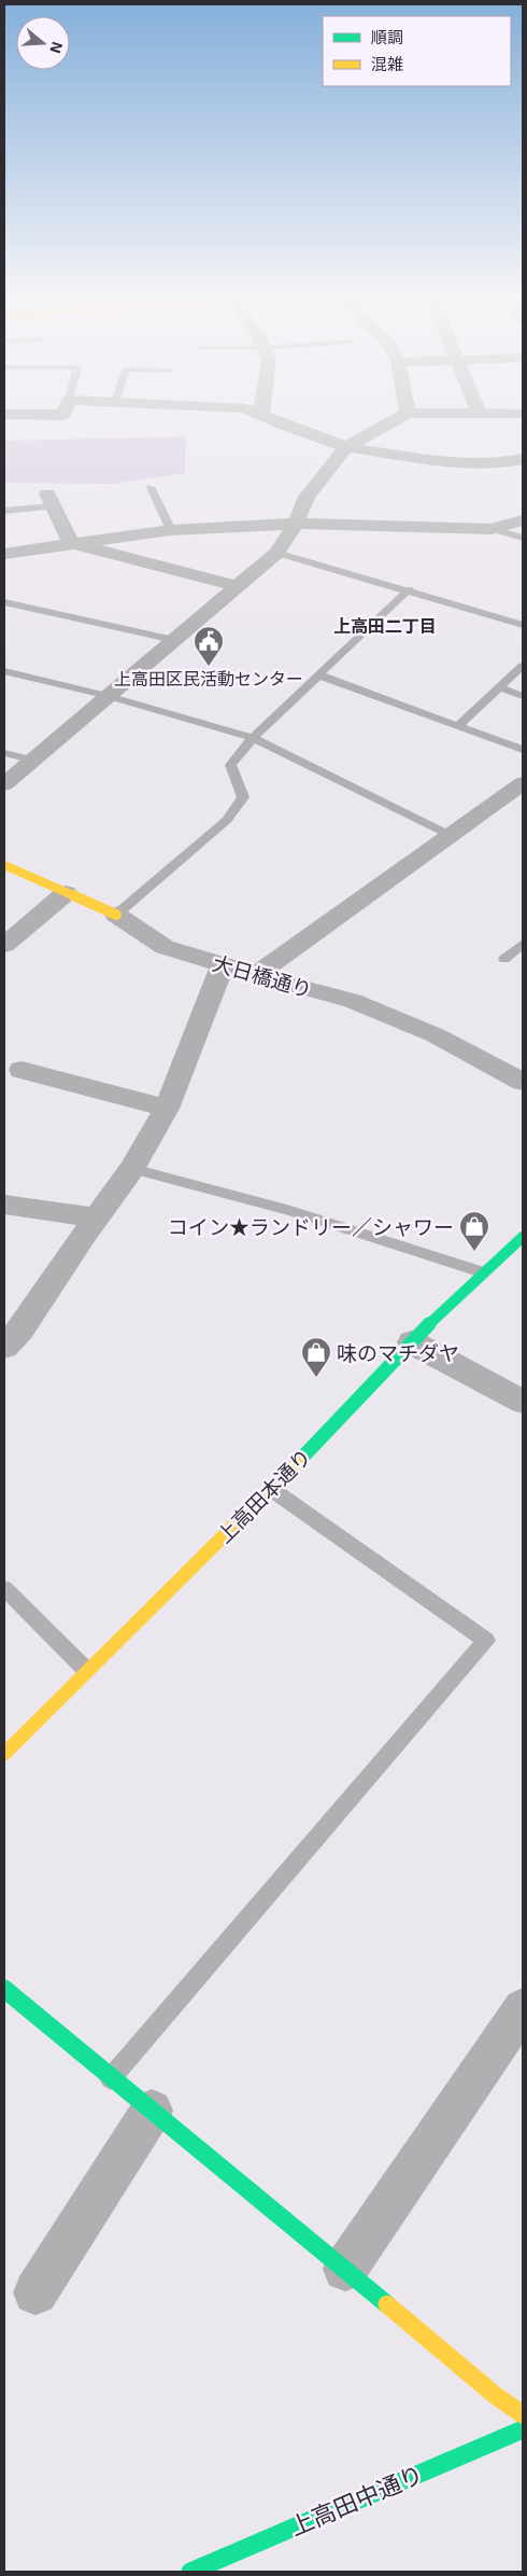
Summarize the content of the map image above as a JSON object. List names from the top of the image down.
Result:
{
  "streets": {
    "street": ["大日橋通り", "上高田本通り", "上高田中通り"]
  },
  "districts": ["上高田二丁目"],
  "places": {
    "public building": ["上高田区民活動センター"],
    "shop": ["コイン★ランドリー／シャワー", "味のマチダヤ"]
  },
  "legend": ["順調", "混雑"],
  "north": "right"
}
